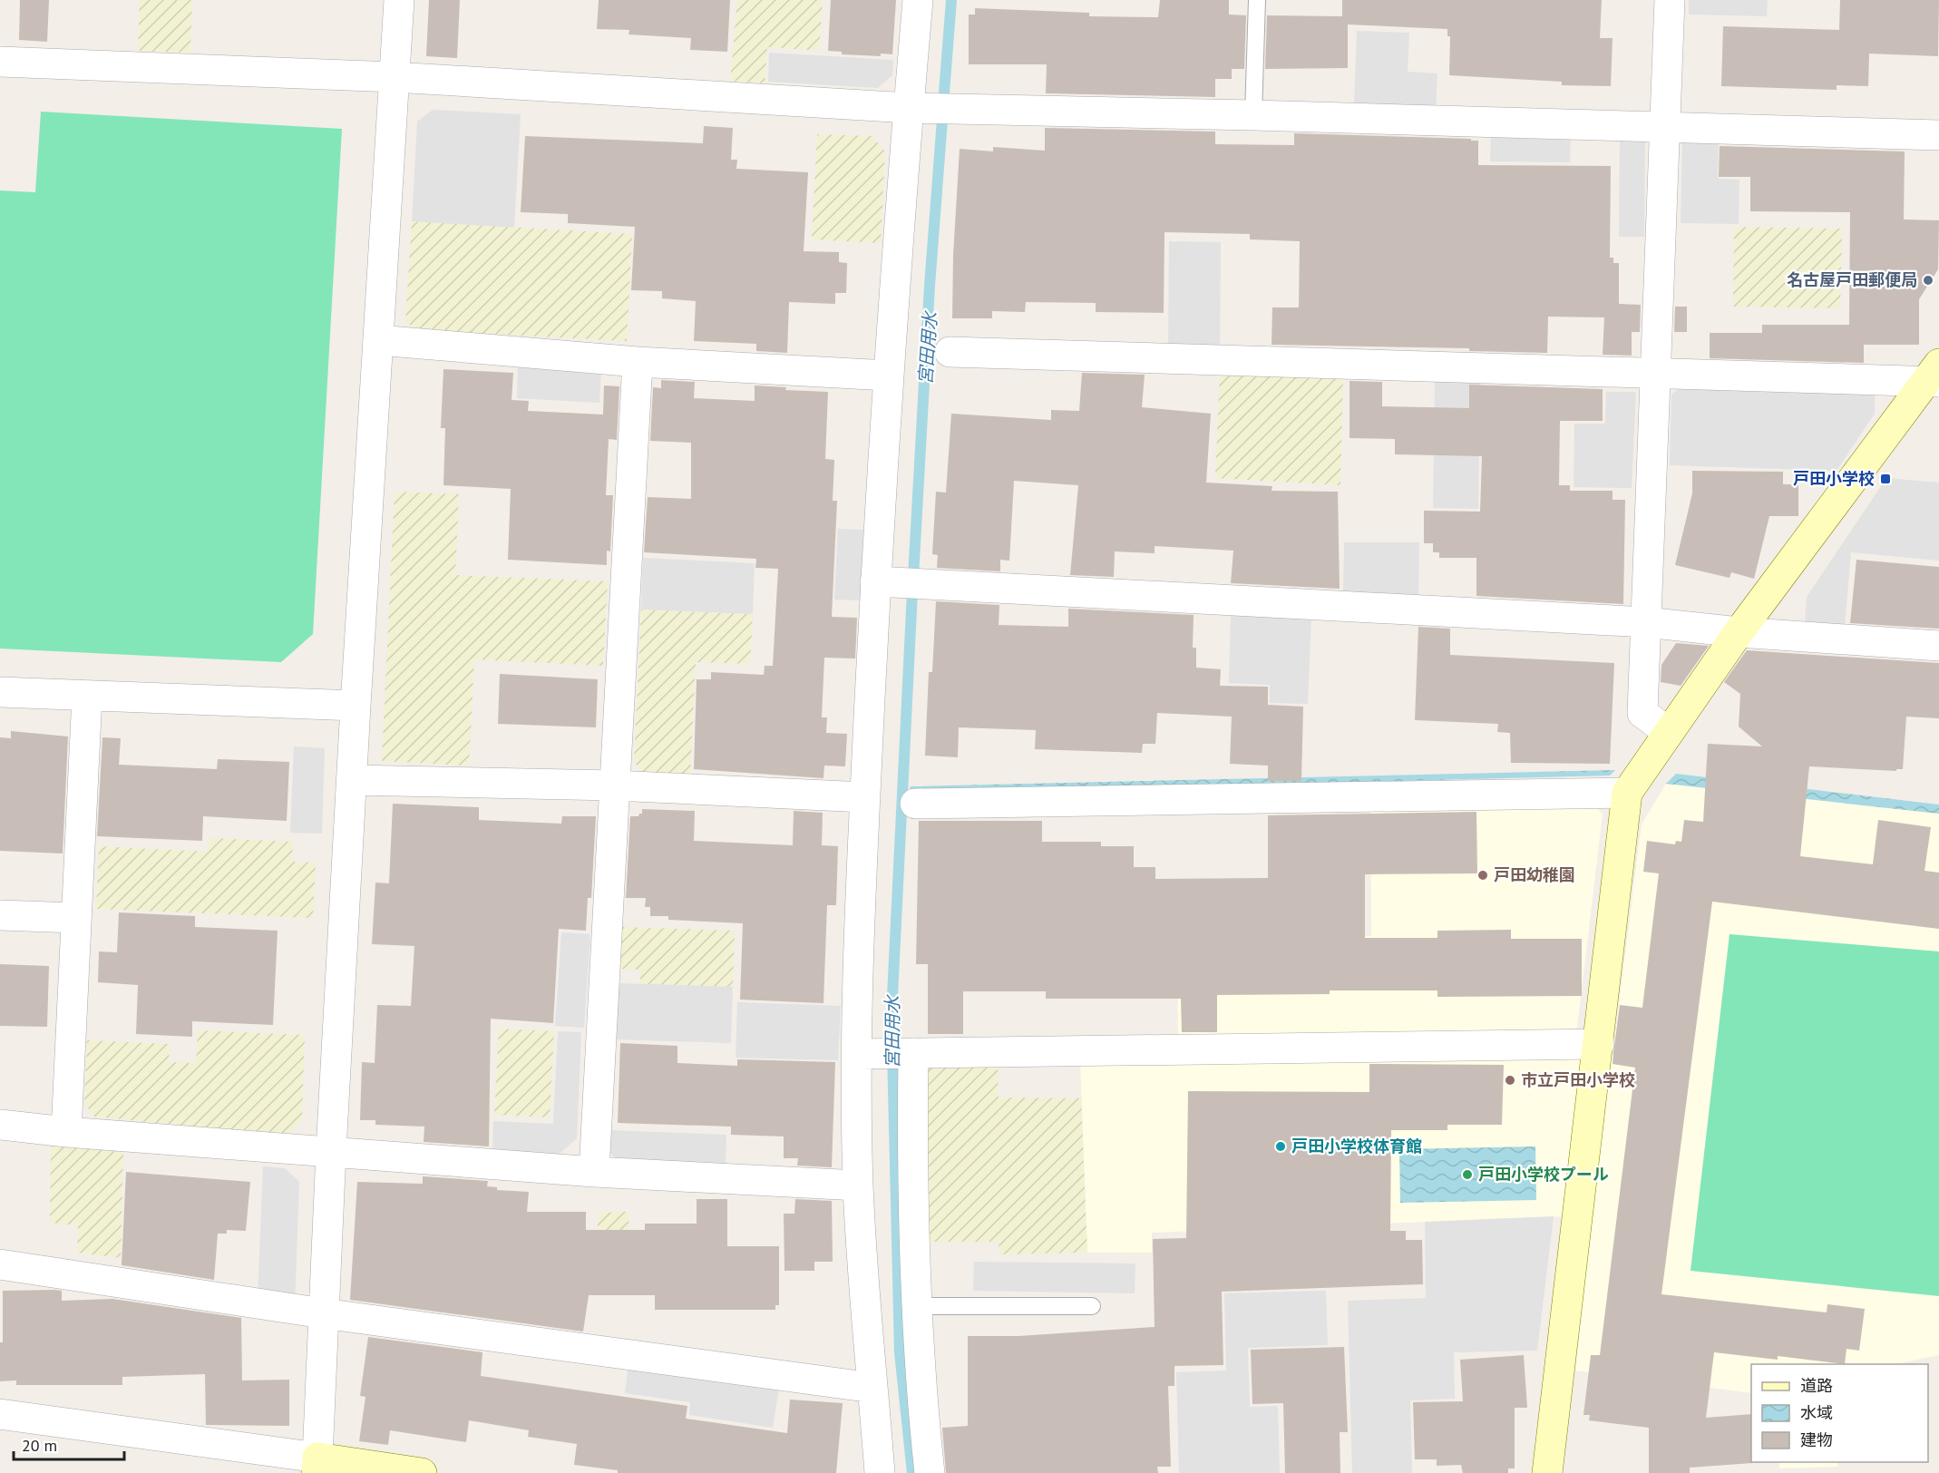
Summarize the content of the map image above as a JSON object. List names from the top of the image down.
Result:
{
  "water": ["宮田用水"],
  "places": {
    "other": [
      "名古屋戸田郵便局",
      "戸田幼稚園",
      "市立戸田小学校",
      "戸田小学校体育館",
      "戸田小学校プール"
    ],
    "transit": ["戸田小学校"]
  },
  "legend": ["道路", "水域", "建物"],
  "scale_bar": "20 m"
}
